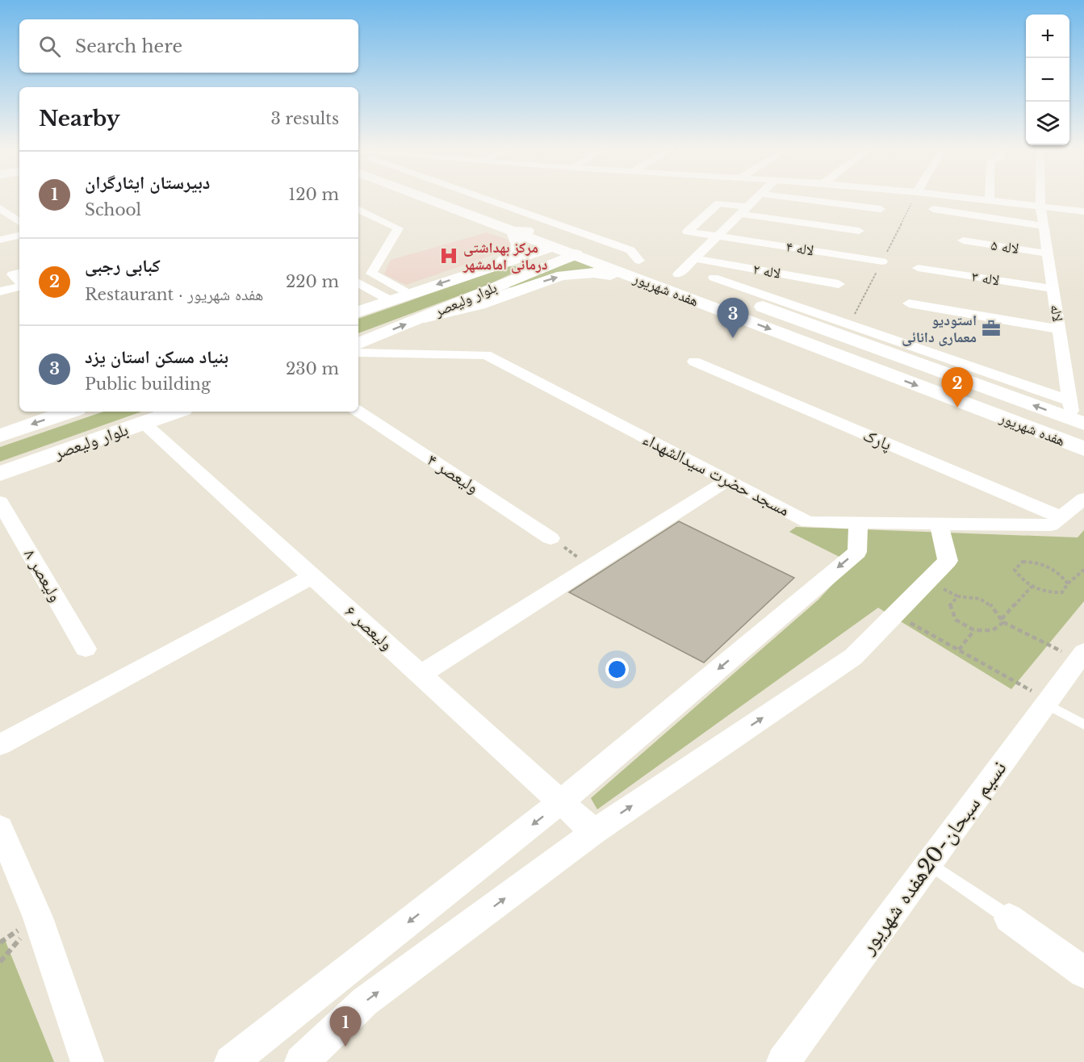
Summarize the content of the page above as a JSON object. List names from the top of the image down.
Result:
{
  "streets": {
    "main road": ["هفده شهریور", "بلوار ولیعصر"],
    "street": [
      "لاله ۵",
      "لاله ۴",
      "لاله ۲",
      "لاله ۳",
      "لاله",
      "پارک",
      "ولیعصر ۴",
      "مسجد حضرت سیدالشهداء",
      "ولیعصر ۸",
      "ولیعصر ۶",
      "نسیم سبحان-20هفده شهریور"
    ]
  },
  "crossings": [
    ["لاله ۵", "لاله"],
    ["لاله ۳", "لاله"],
    ["هفده شهریور", "بلوار ولیعصر"],
    ["هفده شهریور", "لاله"],
    ["بلوار ولیعصر", "ولیعصر ۶"],
    ["پارک", "مسجد حضرت سیدالشهداء"]
  ],
  "places": {
    "hospital": ["مرکز بهداشتی درمانی امامشهر"],
    "office": ["استودیو معماری دانائی"]
  },
  "page": {
    "map_buttons": ["+", "−"],
    "search": "Search here",
    "heading": ["Nearby", "3 results"],
    "list": [
      {
        "mark": "1",
        "name": "دبیرستان ایثارگران",
        "note": "School",
        "value": "120 m"
      },
      {
        "mark": "2",
        "name": "کبابی رجبی",
        "note": "Restaurant · هفده شهریور",
        "value": "220 m"
      },
      {
        "mark": "3",
        "name": "بنیاد مسکن استان یزد",
        "note": "Public building",
        "value": "230 m"
      }
    ],
    "pins": ["3", "2", "1"]
  }
}
